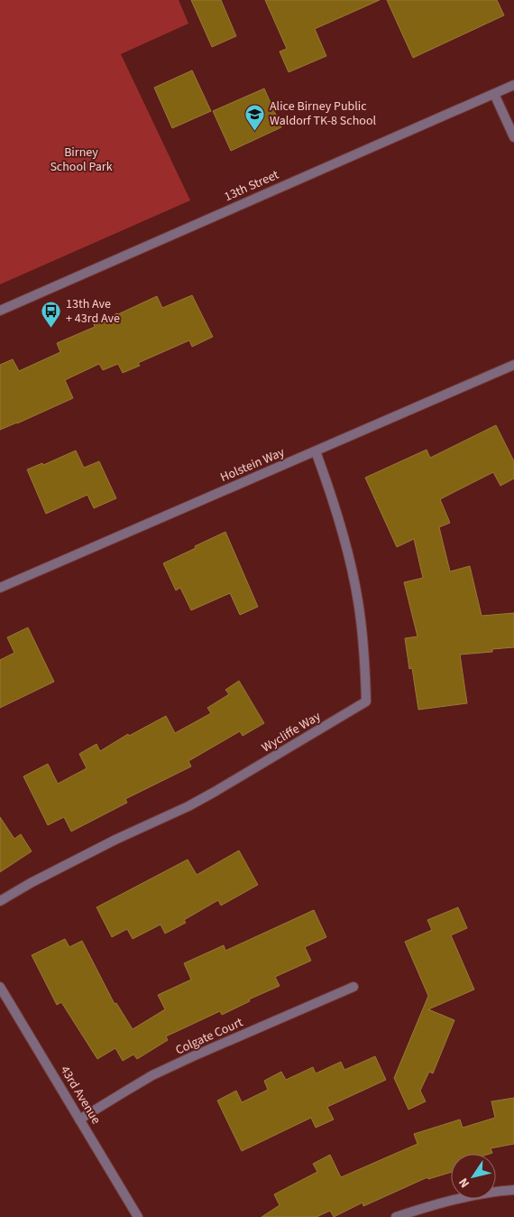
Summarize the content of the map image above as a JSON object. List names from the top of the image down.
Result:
{
  "streets": {
    "street": [
      "13th Street",
      "Holstein Way",
      "Wycliffe Way",
      "Colgate Court",
      "43rd Avenue"
    ]
  },
  "crossings": [
    ["Holstein Way", "Wycliffe Way"],
    ["Colgate Court", "43rd Avenue"]
  ],
  "parks": ["Birney School Park"],
  "places": {
    "school or university": ["Alice Birney Public Waldorf TK-8 School"],
    "bus stop": ["13th Ave + 43rd Ave"]
  },
  "north": "bottom left"
}
